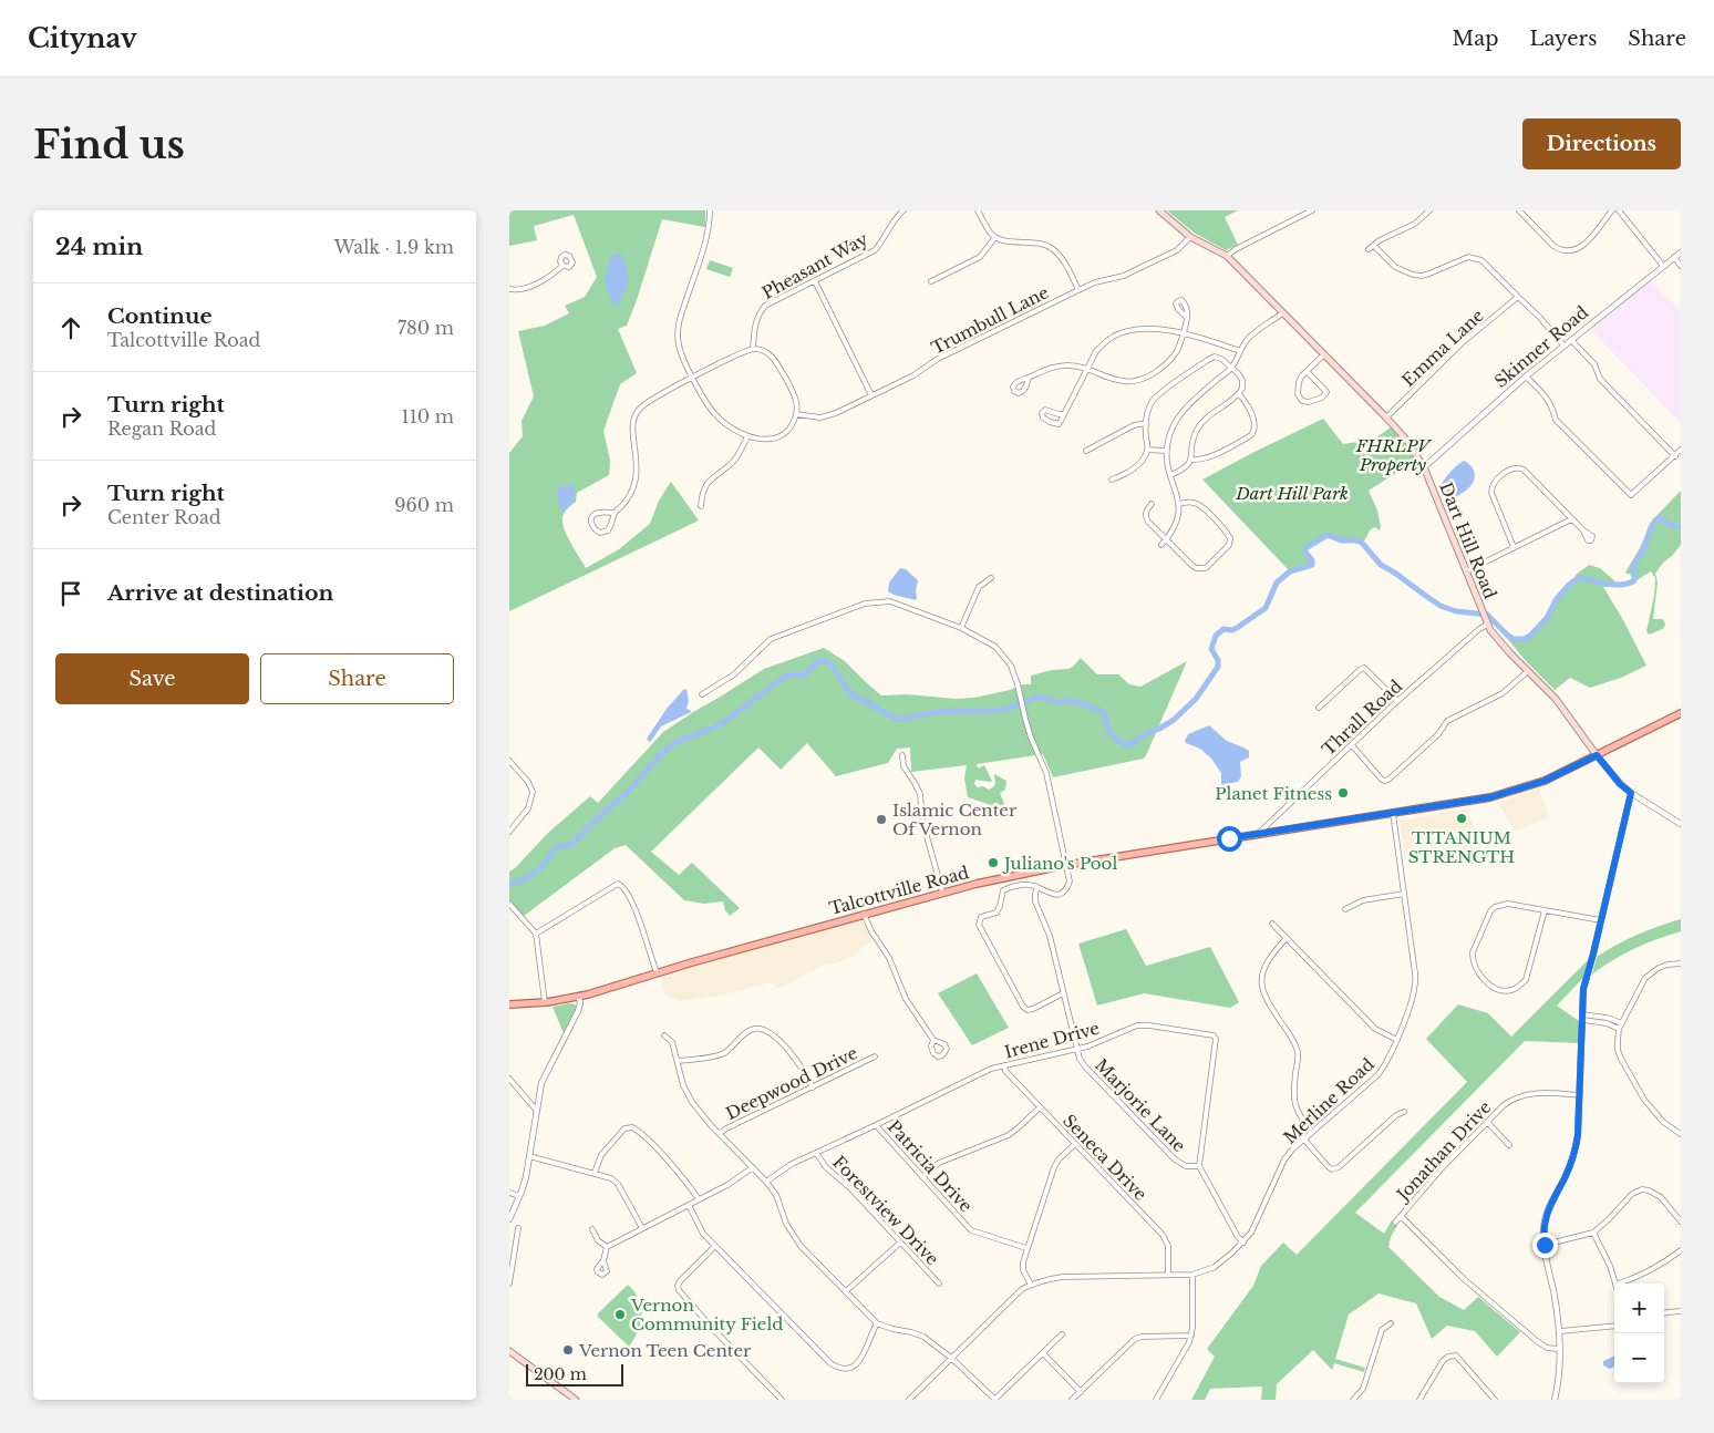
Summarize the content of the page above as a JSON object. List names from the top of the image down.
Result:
{
  "streets": {
    "main road": ["Dart Hill Road", "Talcottville Road"],
    "street": [
      "Pheasant Way",
      "Trumbull Lane",
      "Skinner Road",
      "Emma Lane",
      "Thrall Road",
      "Irene Drive",
      "Deepwood Drive",
      "Merline Road",
      "Marjorie Lane",
      "Jonathan Drive",
      "Seneca Drive",
      "Patricia Drive",
      "Forestview Drive"
    ]
  },
  "crossings": [
    ["Pheasant Way", "Trumbull Lane"],
    ["Trumbull Lane", "Dart Hill Road"],
    ["Skinner Road", "Dart Hill Road"],
    ["Emma Lane", "Dart Hill Road"],
    ["Dart Hill Road", "Thrall Road"],
    ["Dart Hill Road", "Talcottville Road"],
    ["Thrall Road", "Talcottville Road"],
    ["Talcottville Road", "Merline Road"],
    ["Irene Drive", "Marjorie Lane"],
    ["Irene Drive", "Seneca Drive"],
    ["Irene Drive", "Patricia Drive"],
    ["Irene Drive", "Forestview Drive"],
    ["Merline Road", "Seneca Drive"]
  ],
  "parks": ["FHRLPV Property", "Dart Hill Park"],
  "places": [
    "Planet Fitness",
    "TITANIUM STRENGTH",
    "Islamic Center Of Vernon",
    "Juliano's Pool",
    "Vernon Community Field",
    "Vernon Teen Center"
  ],
  "scale_bar": "200 m",
  "page": {
    "header": "Citynav",
    "nav": ["Map", "Layers", "Share"],
    "buttons": [
      "Directions",
      ["Save", "Share"]
    ],
    "title": "Find us",
    "heading": ["24 min", "Walk · 1.9 km"],
    "list": [
      ["Continue", "Talcottville Road", "780 m"],
      ["Turn right", "Regan Road", "110 m"],
      ["Turn right", "Center Road", "960 m"],
      "Arrive at destination"
    ],
    "map_buttons": ["+", "−"],
    "scale": "200 m"
  }
}
